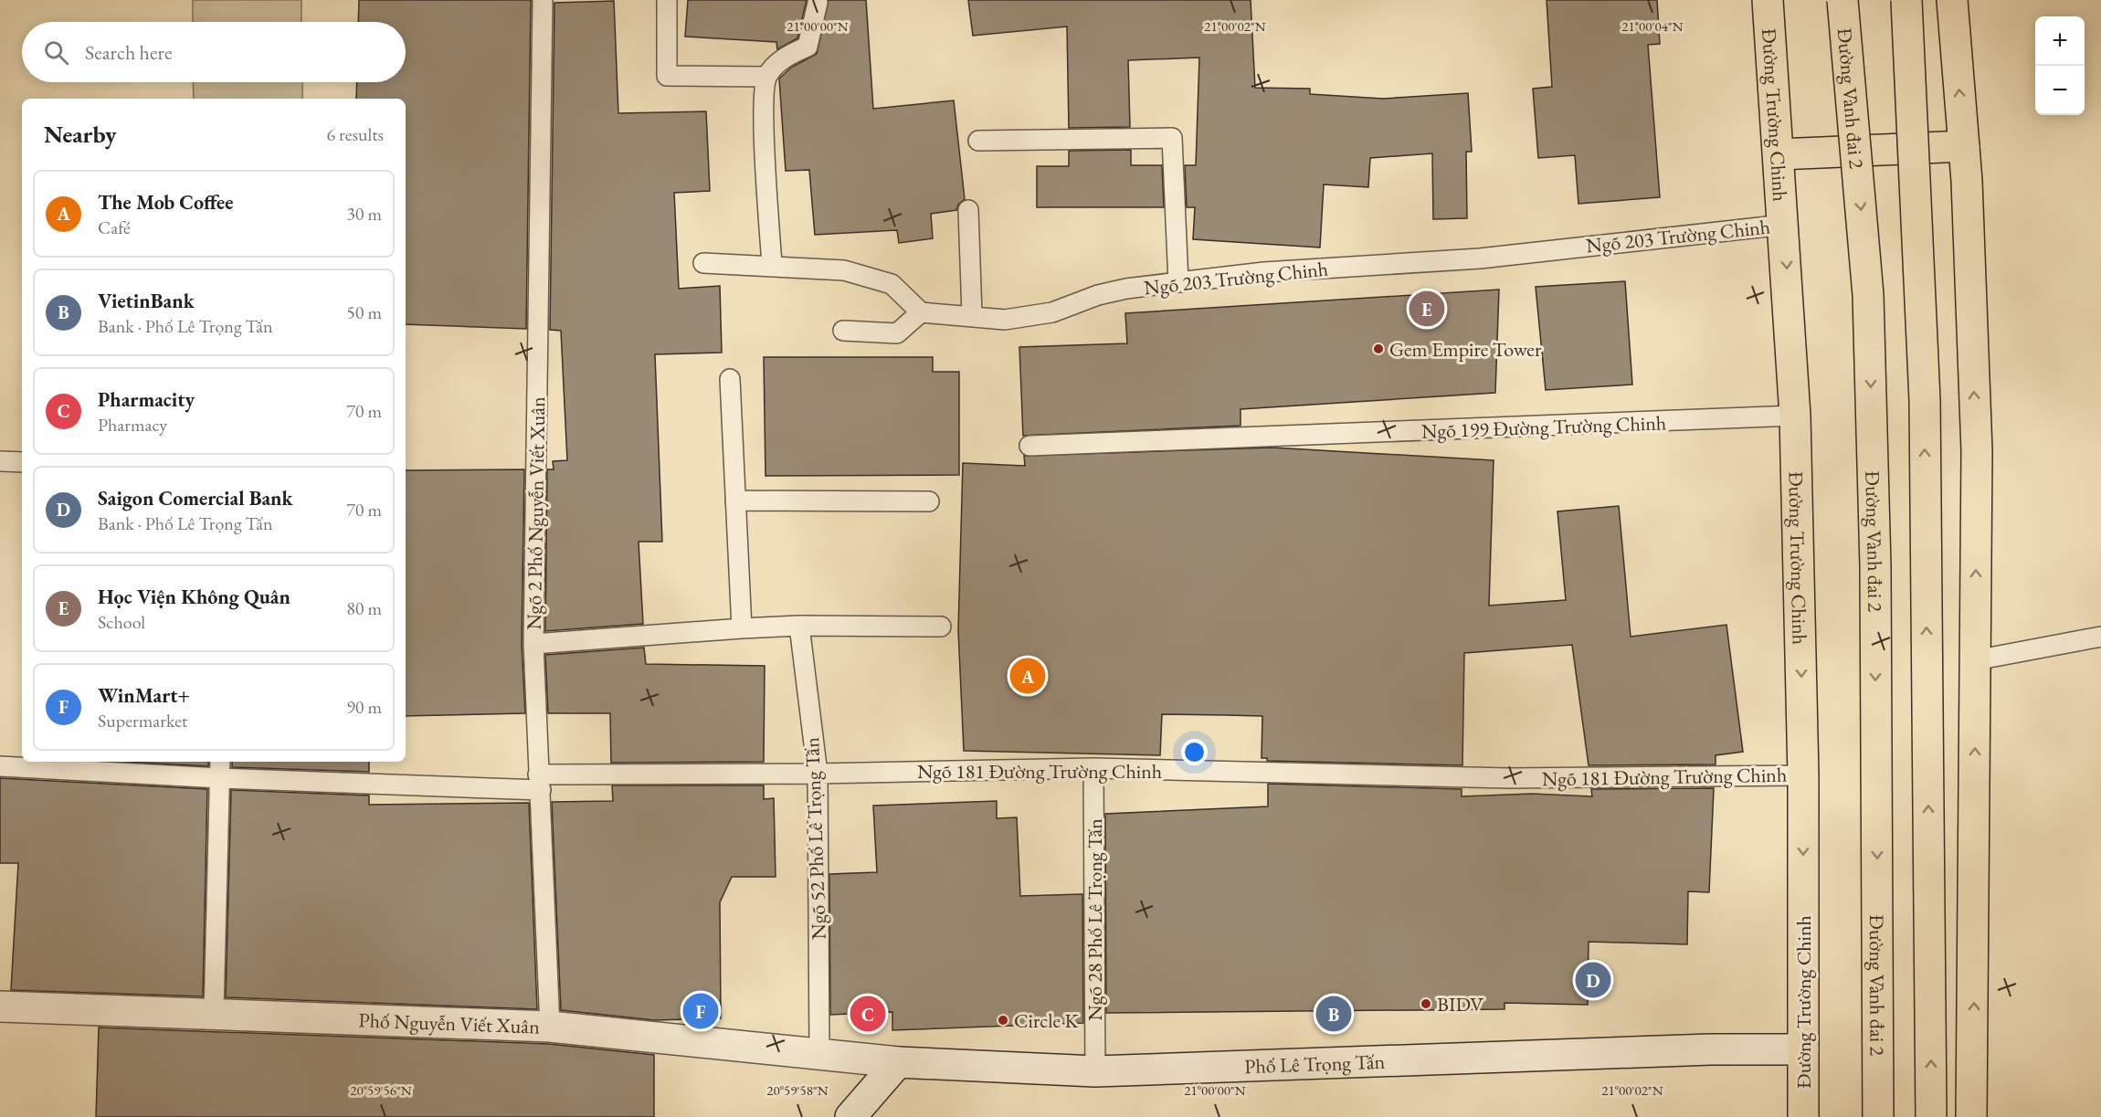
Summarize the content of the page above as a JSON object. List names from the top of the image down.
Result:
{
  "streets": {
    "main road": [
      "Đường Vành đai 2",
      "Đường Trường Chinh",
      "Phố Nguyễn Viết Xuân",
      "Phố Lê Trọng Tấn"
    ],
    "lane": [
      "Ngõ 203 Trường Chinh",
      "Ngõ 199 Đường Trường Chinh",
      "Ngõ 2 Phố Nguyễn Viết Xuân",
      "Ngõ 181 Đường Trường Chinh",
      "Ngõ 52 Phố Lê Trọng Tấn",
      "Ngõ 28 Phố Lê Trọng Tấn"
    ]
  },
  "crossings": [
    ["Đường Trường Chinh", "Ngõ 203 Trường Chinh"],
    ["Đường Trường Chinh", "Ngõ 199 Đường Trường Chinh"],
    ["Đường Trường Chinh", "Ngõ 181 Đường Trường Chinh"],
    ["Đường Trường Chinh", "Phố Lê Trọng Tấn"],
    ["Ngõ 2 Phố Nguyễn Viết Xuân", "Ngõ 181 Đường Trường Chinh"],
    ["Ngõ 2 Phố Nguyễn Viết Xuân", "Phố Nguyễn Viết Xuân"],
    ["Ngõ 181 Đường Trường Chinh", "Ngõ 52 Phố Lê Trọng Tấn"],
    ["Ngõ 181 Đường Trường Chinh", "Ngõ 28 Phố Lê Trọng Tấn"],
    ["Ngõ 52 Phố Lê Trọng Tấn", "Phố Nguyễn Viết Xuân"],
    ["Ngõ 28 Phố Lê Trọng Tấn", "Phố Lê Trọng Tấn"],
    ["Phố Nguyễn Viết Xuân", "Phố Lê Trọng Tấn"]
  ],
  "places": ["Gem Empire Tower", "BIDV", "Circle K"],
  "page": {
    "map_buttons": ["+", "−"],
    "search": "Search here",
    "heading": ["Nearby", "6 results"],
    "list": [
      {
        "mark": "A",
        "name": "The Mob Coffee",
        "note": "Café",
        "value": "30 m"
      },
      {
        "mark": "B",
        "name": "VietinBank",
        "note": "Bank · Phố Lê Trọng Tấn",
        "value": "50 m"
      },
      {
        "mark": "C",
        "name": "Pharmacity",
        "note": "Pharmacy",
        "value": "70 m"
      },
      {
        "mark": "D",
        "name": "Saigon Comercial Bank",
        "note": "Bank · Phố Lê Trọng Tấn",
        "value": "70 m"
      },
      {
        "mark": "E",
        "name": "Học Viện Không Quân",
        "note": "School",
        "value": "80 m"
      },
      {
        "mark": "F",
        "name": "WinMart+",
        "note": "Supermarket",
        "value": "90 m"
      }
    ],
    "pins": [
      "E",
      "A",
      "D",
      "F",
      "B",
      "C"
    ]
  },
  "coordinates": [
    "21°00'00\"N",
    "21°00'02\"N",
    "21°00'04\"N",
    "20°59'56\"N",
    "20°59'58\"N"
  ]
}
